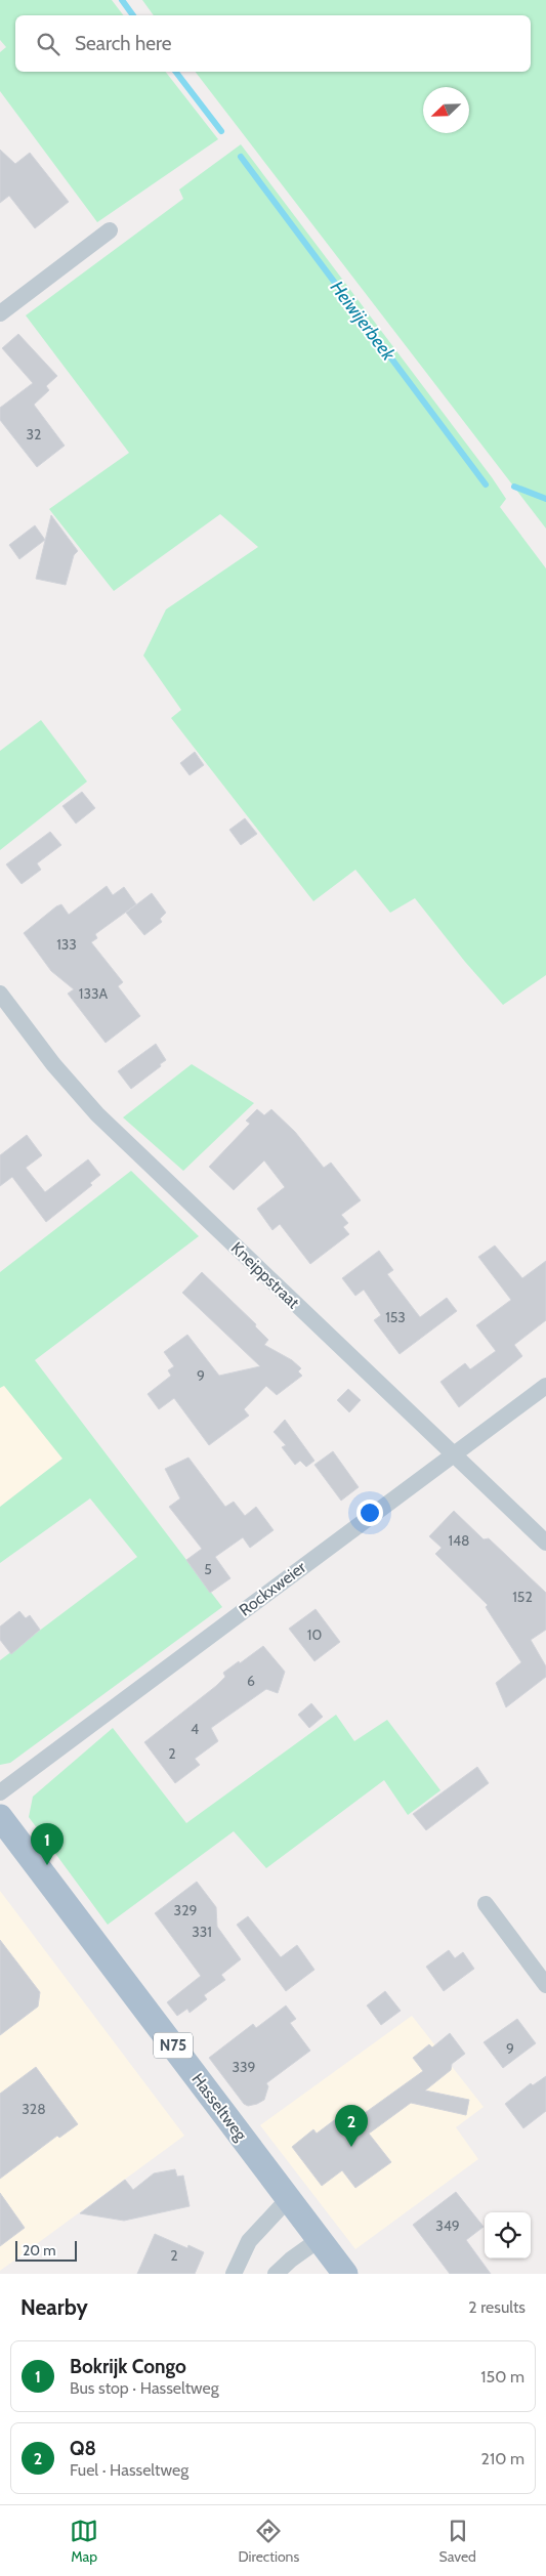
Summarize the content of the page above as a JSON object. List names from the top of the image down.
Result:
{
  "streets": {
    "main road": ["N75", "Hasseltweg"],
    "street": ["Kneippstraat", "Rockxweier"]
  },
  "crossings": [
    ["Kneippstraat", "Rockxweier"]
  ],
  "water": ["Heiwijerbeek"],
  "house_numbers": [
    "32",
    "133",
    "133A",
    "153",
    "9",
    "148",
    "5",
    "152",
    "10",
    "6",
    "4",
    "2",
    "329",
    "331",
    "9",
    "339",
    "328",
    "349",
    "2"
  ],
  "scale_bar": "20 m",
  "north": "bottom left",
  "page": {
    "search": "Search here",
    "pins": ["1", "2"],
    "scale": "20 m",
    "heading": ["Nearby", "2 results"],
    "list": [
      {
        "mark": "1",
        "name": "Bokrijk Congo",
        "note": "Bus stop · Hasseltweg",
        "value": "150 m"
      },
      {
        "mark": "2",
        "name": "Q8",
        "note": "Fuel · Hasseltweg",
        "value": "210 m"
      }
    ],
    "nav": ["Map", "Directions", "Saved"]
  }
}
